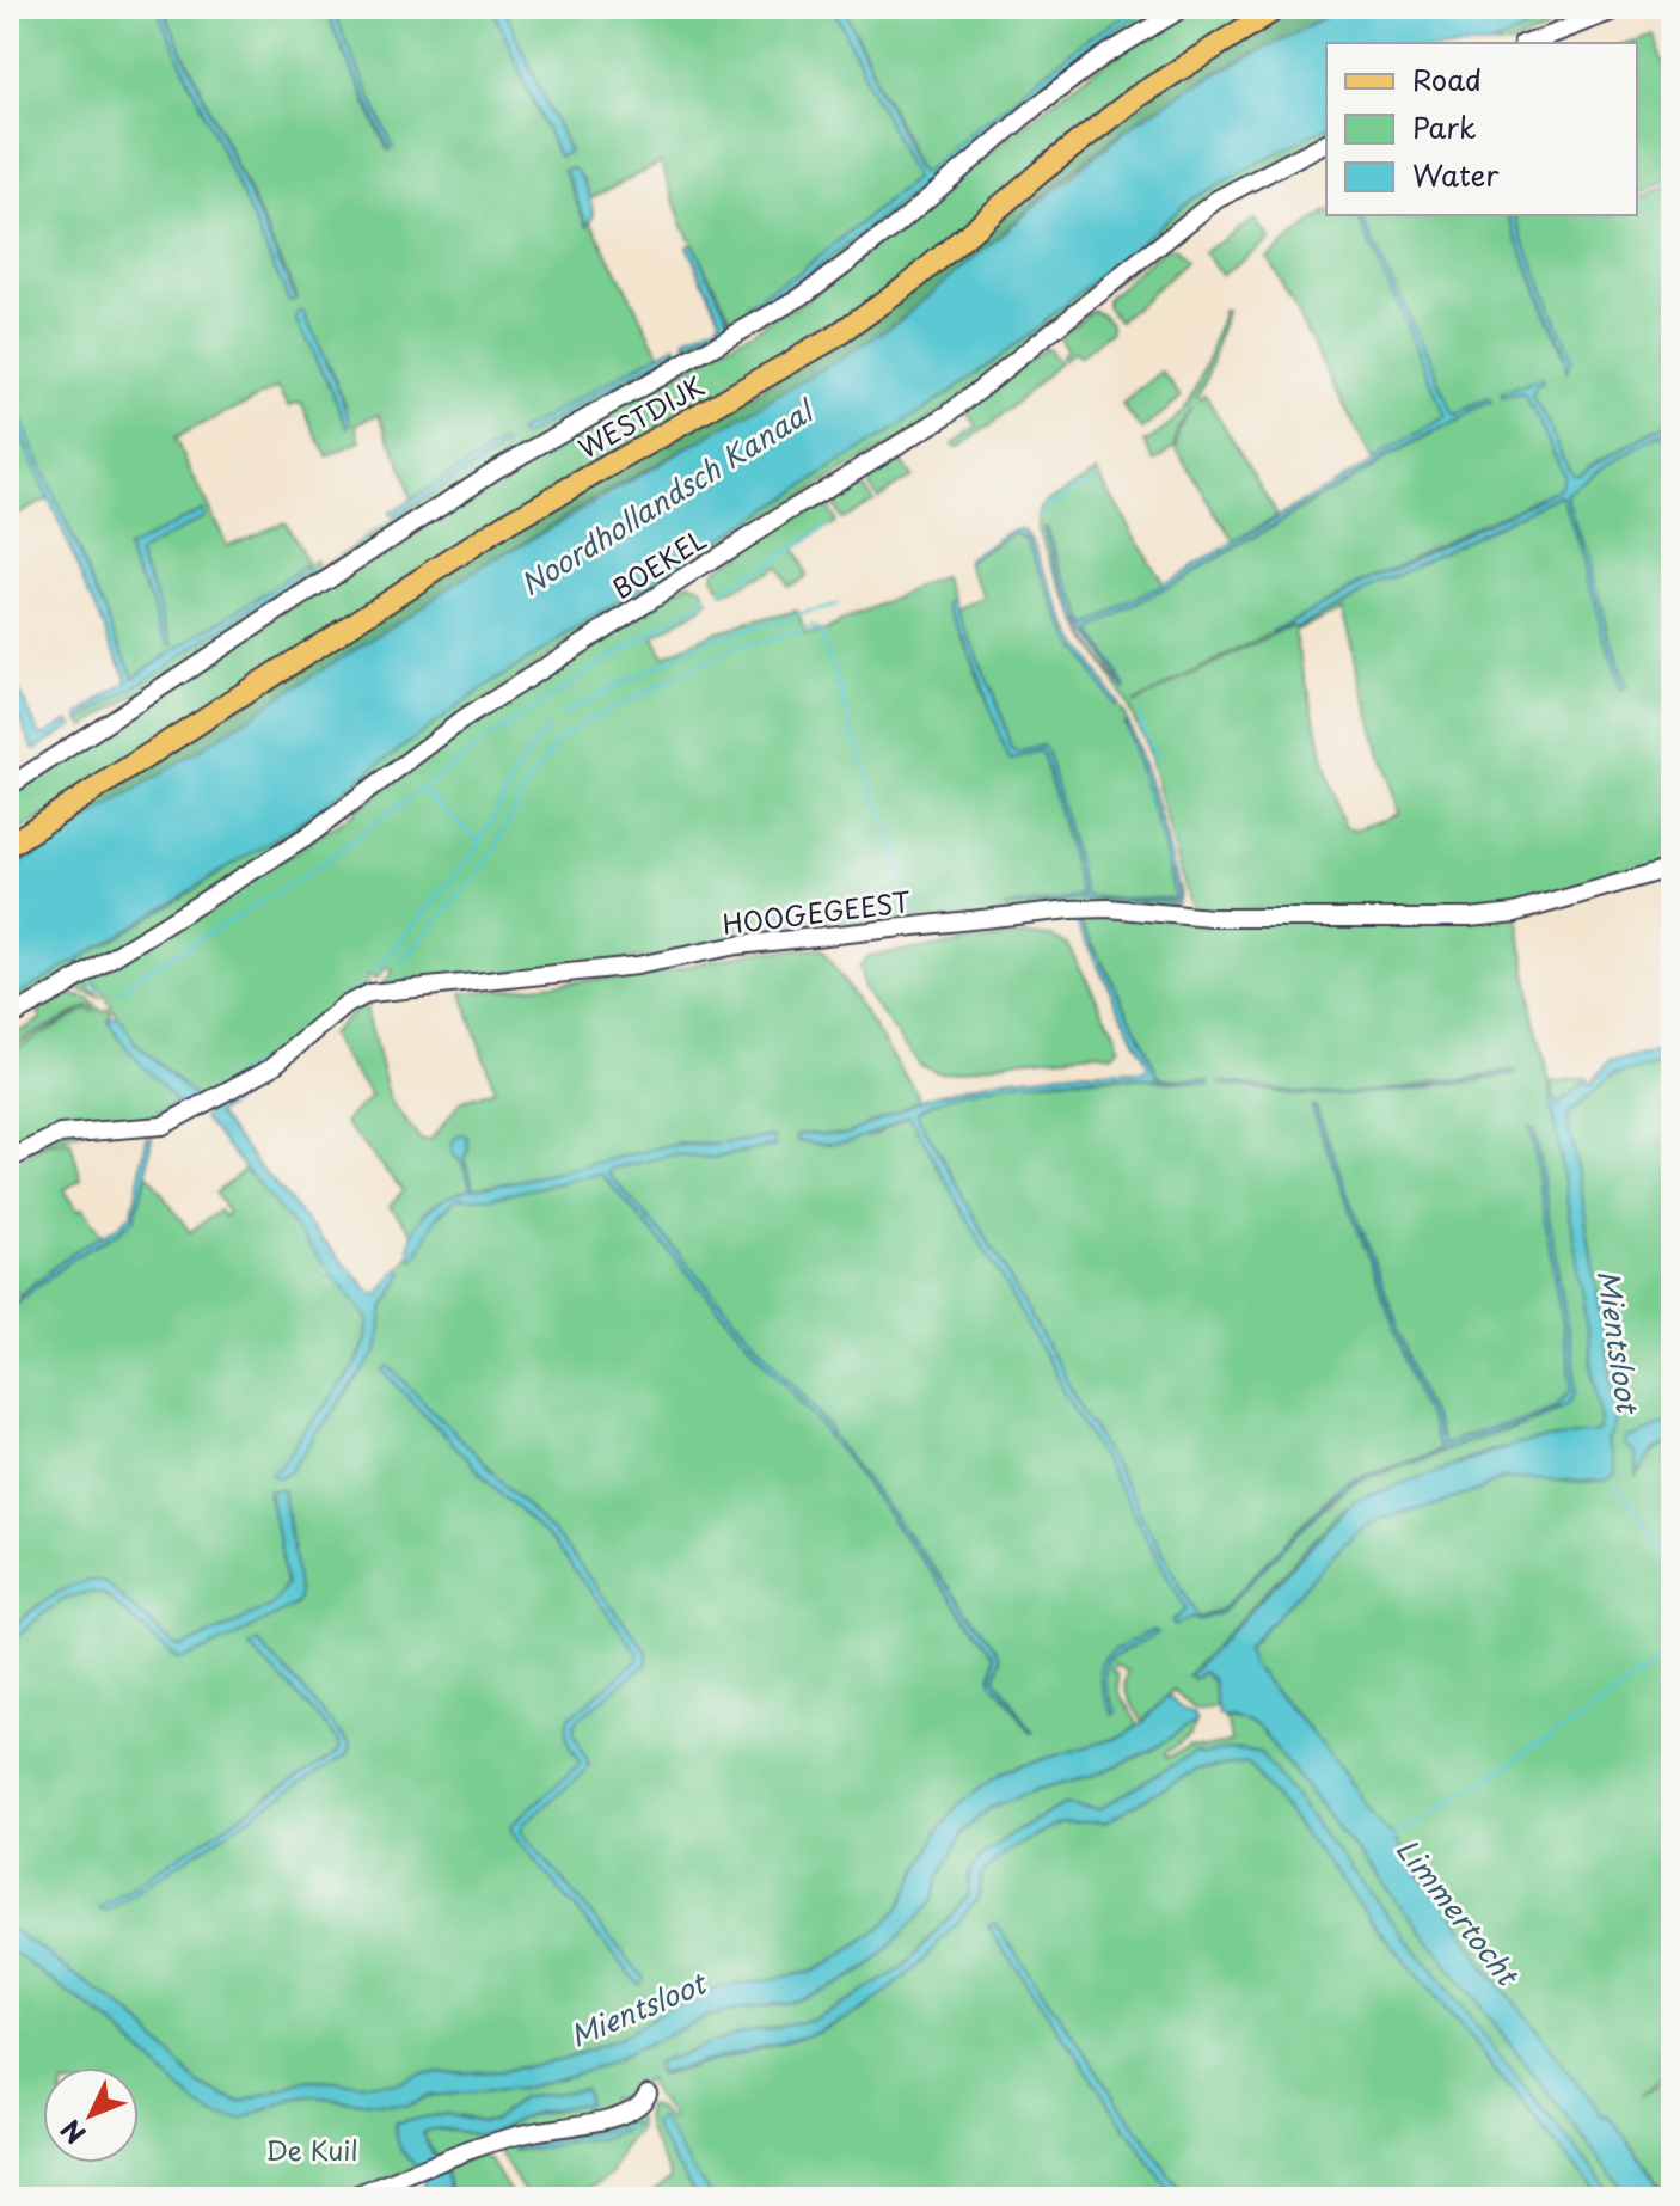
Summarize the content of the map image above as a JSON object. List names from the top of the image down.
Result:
{
  "streets": {
    "main road": ["WESTDIJK"],
    "street": ["BOEKEL", "HOOGEGEEST"]
  },
  "water": ["Noordhollandsch Kanaal", "Mientsloot", "Limmertocht"],
  "parks": ["De Kuil"],
  "legend": ["Road", "Park", "Water"],
  "north": "bottom left"
}
